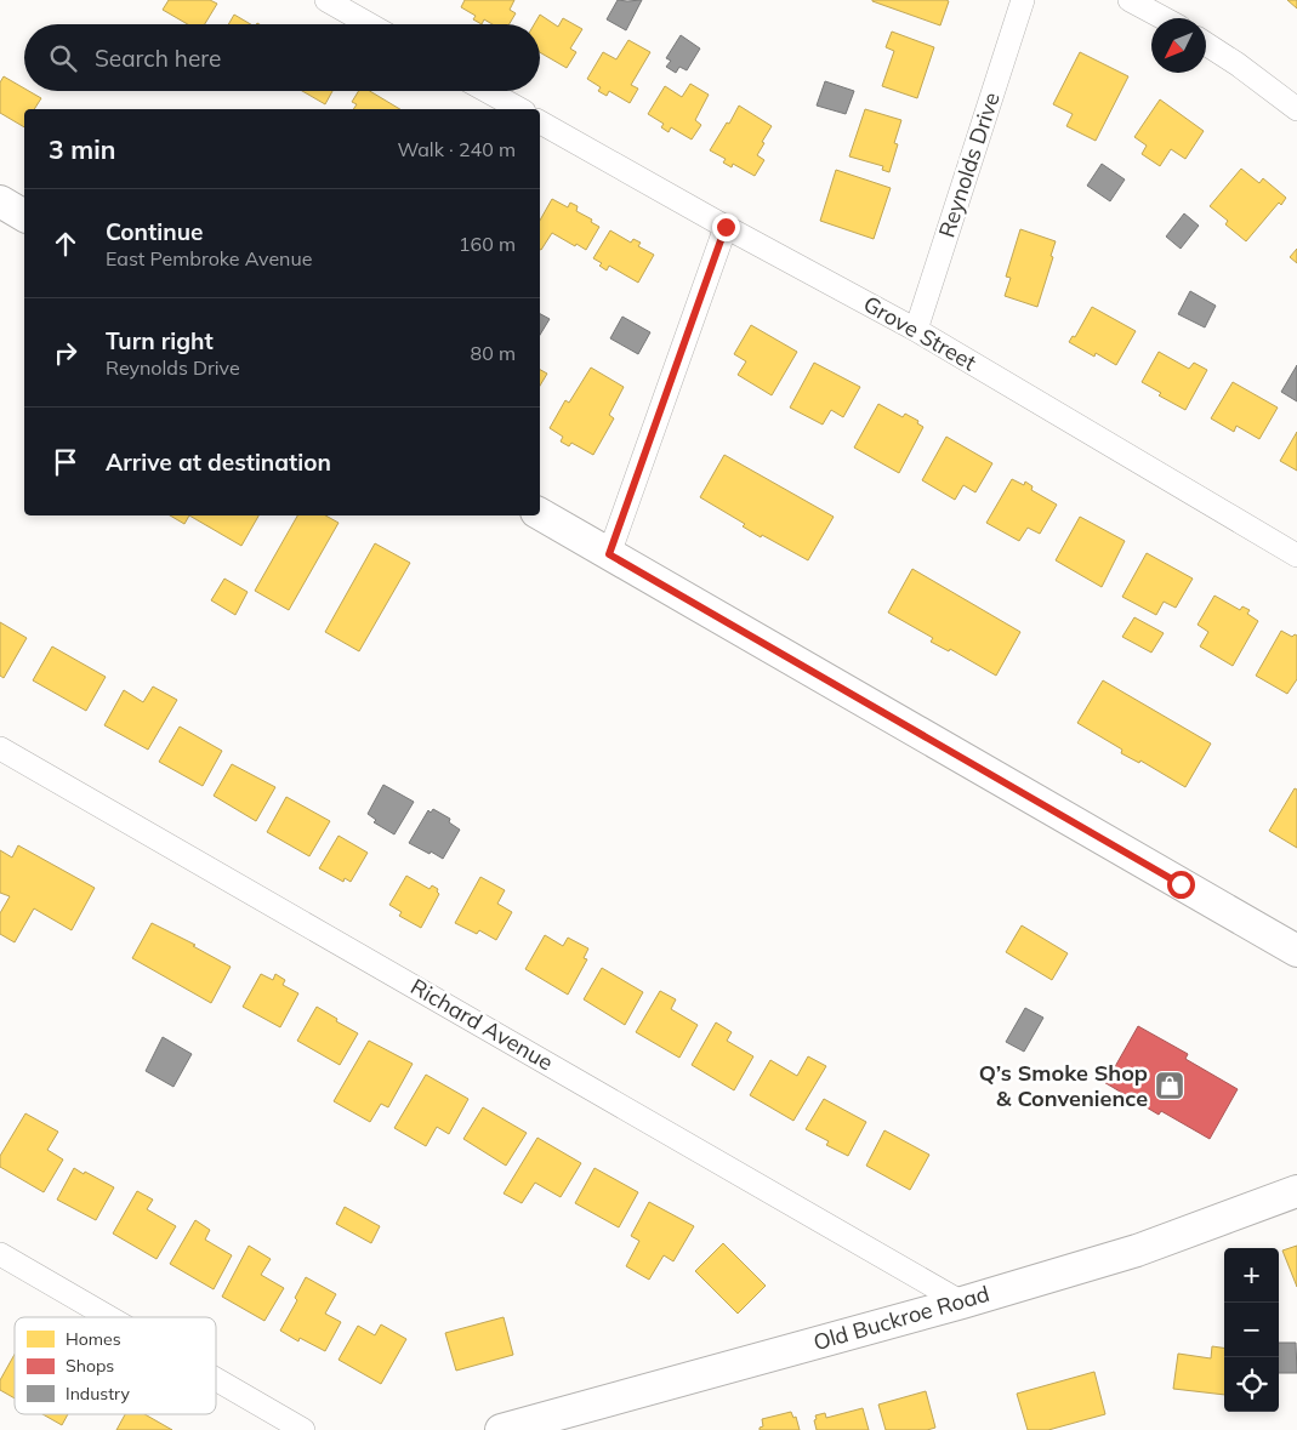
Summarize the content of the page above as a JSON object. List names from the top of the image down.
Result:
{
  "streets": {
    "main road": ["Old Buckroe Road"],
    "street": ["Reynolds Drive", "Grove Street", "Richard Avenue"]
  },
  "crossings": [
    ["Reynolds Drive", "Grove Street"],
    ["Richard Avenue", "Old Buckroe Road"]
  ],
  "places": {
    "shop": ["Q’s Smoke Shop & Convenience"]
  },
  "legend": ["Homes", "Shops", "Industry"],
  "north": "bottom left",
  "page": {
    "search": "Search here",
    "heading": ["3 min", "Walk · 240 m"],
    "list": [
      ["Continue", "East Pembroke Avenue", "160 m"],
      ["Turn right", "Reynolds Drive", "80 m"],
      "Arrive at destination"
    ],
    "map_buttons": ["+", "−"]
  }
}
